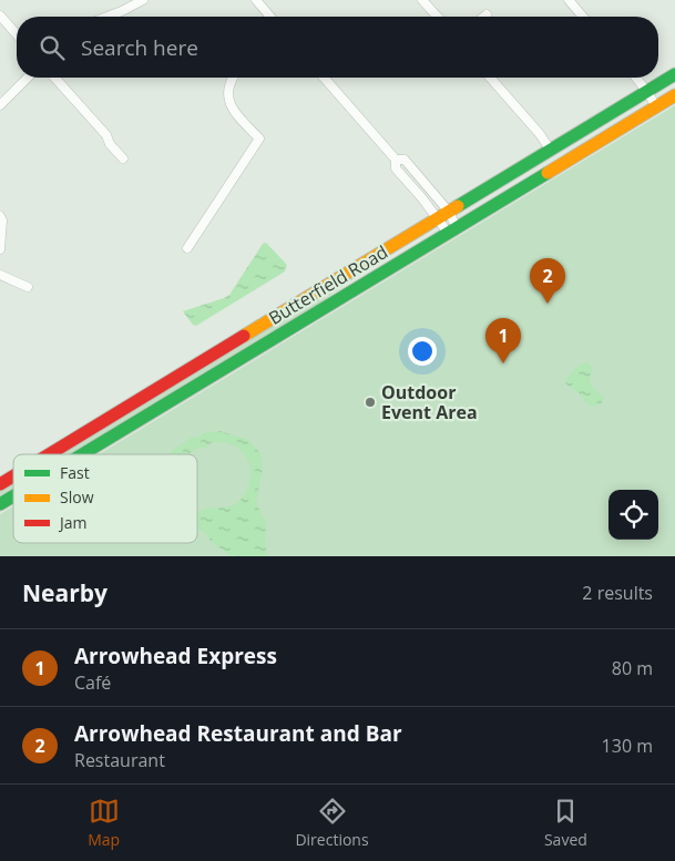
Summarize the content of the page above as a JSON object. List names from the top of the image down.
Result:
{
  "streets": {
    "main road": ["Butterfield Road"]
  },
  "places": ["Outdoor Event Area"],
  "legend": ["Fast", "Slow", "Jam"],
  "page": {
    "search": "Search here",
    "pins": ["2", "1"],
    "heading": ["Nearby", "2 results"],
    "list": [
      {
        "mark": "1",
        "name": "Arrowhead Express",
        "note": "Café",
        "value": "80 m"
      },
      {
        "mark": "2",
        "name": "Arrowhead Restaurant and Bar",
        "note": "Restaurant",
        "value": "130 m"
      }
    ],
    "nav": ["Map", "Directions", "Saved"]
  }
}
